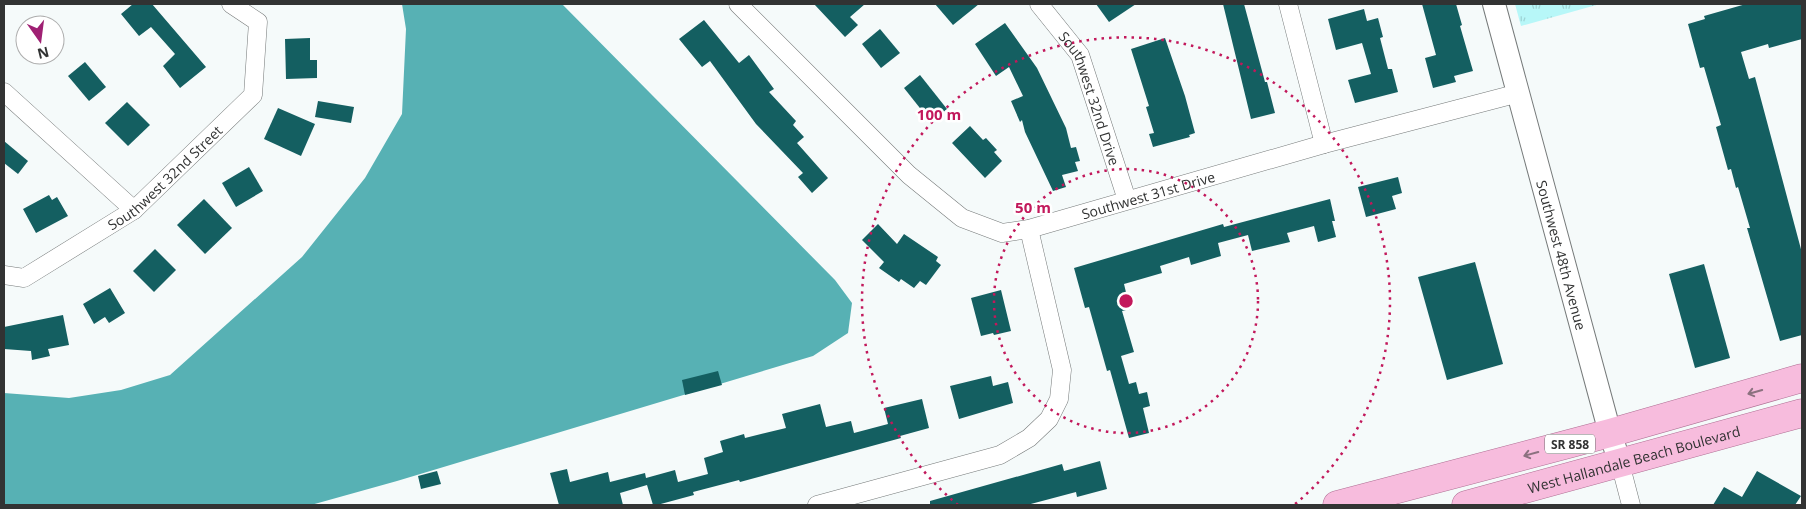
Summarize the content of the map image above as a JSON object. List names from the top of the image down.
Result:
{
  "streets": {
    "main road": ["SR 858", "West Hallandale Beach Boulevard"],
    "street": [
      "Southwest 32nd Drive",
      "Southwest 32nd Street",
      "Southwest 31st Drive",
      "Southwest 48th Avenue"
    ]
  },
  "crossings": [
    ["Southwest 32nd Drive", "Southwest 31st Drive"],
    ["Southwest 31st Drive", "Southwest 48th Avenue"],
    ["Southwest 48th Avenue", "SR 858"],
    ["Southwest 48th Avenue", "West Hallandale Beach Boulevard"]
  ],
  "north": "bottom",
  "rings": ["100 m", "50 m"]
}
